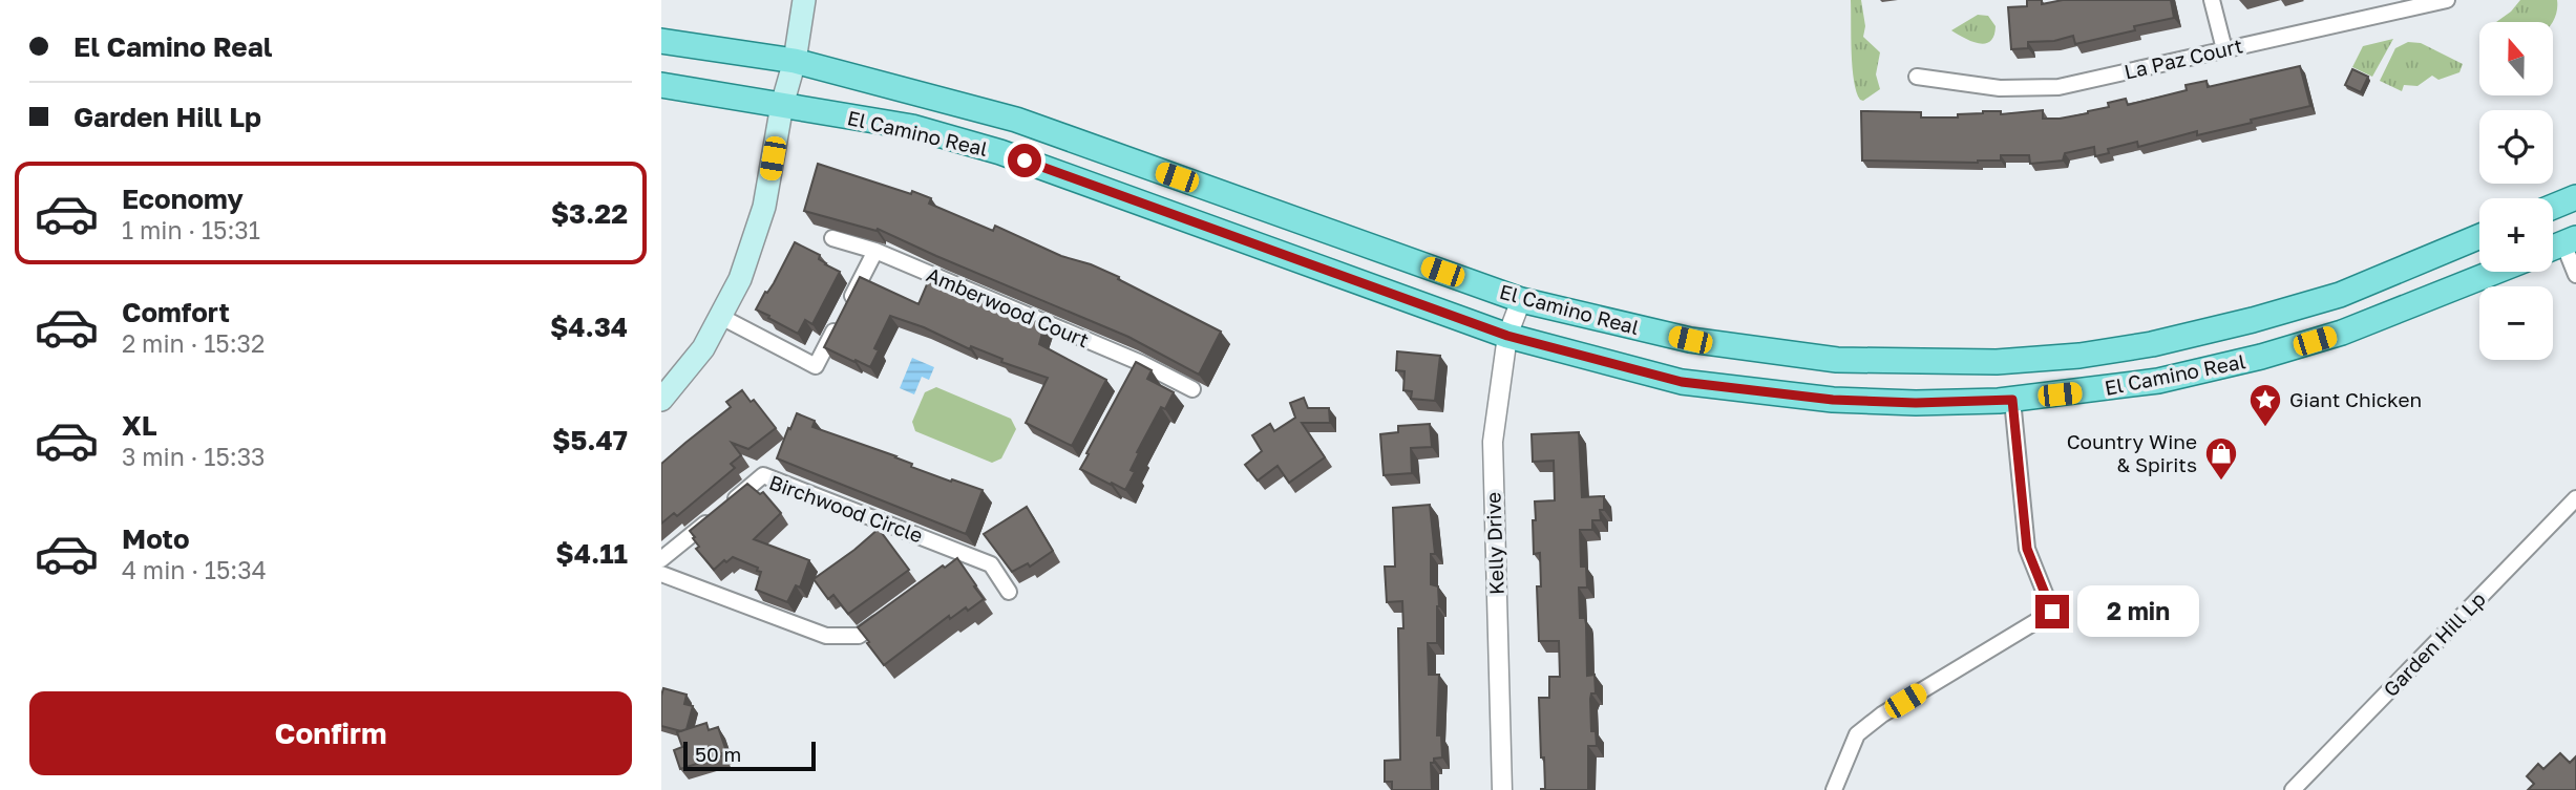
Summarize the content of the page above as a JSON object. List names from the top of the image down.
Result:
{
  "streets": {
    "main road": ["El Camino Real"],
    "street": [
      "La Paz Court",
      "Amberwood Court",
      "Birchwood Circle",
      "Kelly Drive",
      "Garden Hill Lp"
    ]
  },
  "crossings": [
    ["El Camino Real", "Kelly Drive"]
  ],
  "places": {
    "place": ["Giant Chicken"],
    "shop": ["Country Wine & Spirits"]
  },
  "scale_bar": "50 m",
  "north": "top",
  "page": {
    "banner": ["El Camino Real", "Garden Hill Lp"],
    "map_buttons": ["+", "−"],
    "list": [
      {
        "name": "Economy",
        "note": "1 min · 15:31",
        "value": "$3.22"
      },
      {
        "name": "Comfort",
        "note": "2 min · 15:32",
        "value": "$4.34"
      },
      {
        "name": "XL",
        "note": "3 min · 15:33",
        "value": "$5.47"
      },
      {
        "name": "Moto",
        "note": "4 min · 15:34",
        "value": "$4.11"
      }
    ],
    "bubble": "2 min",
    "buttons": "Confirm",
    "scale": "50 m"
  }
}
